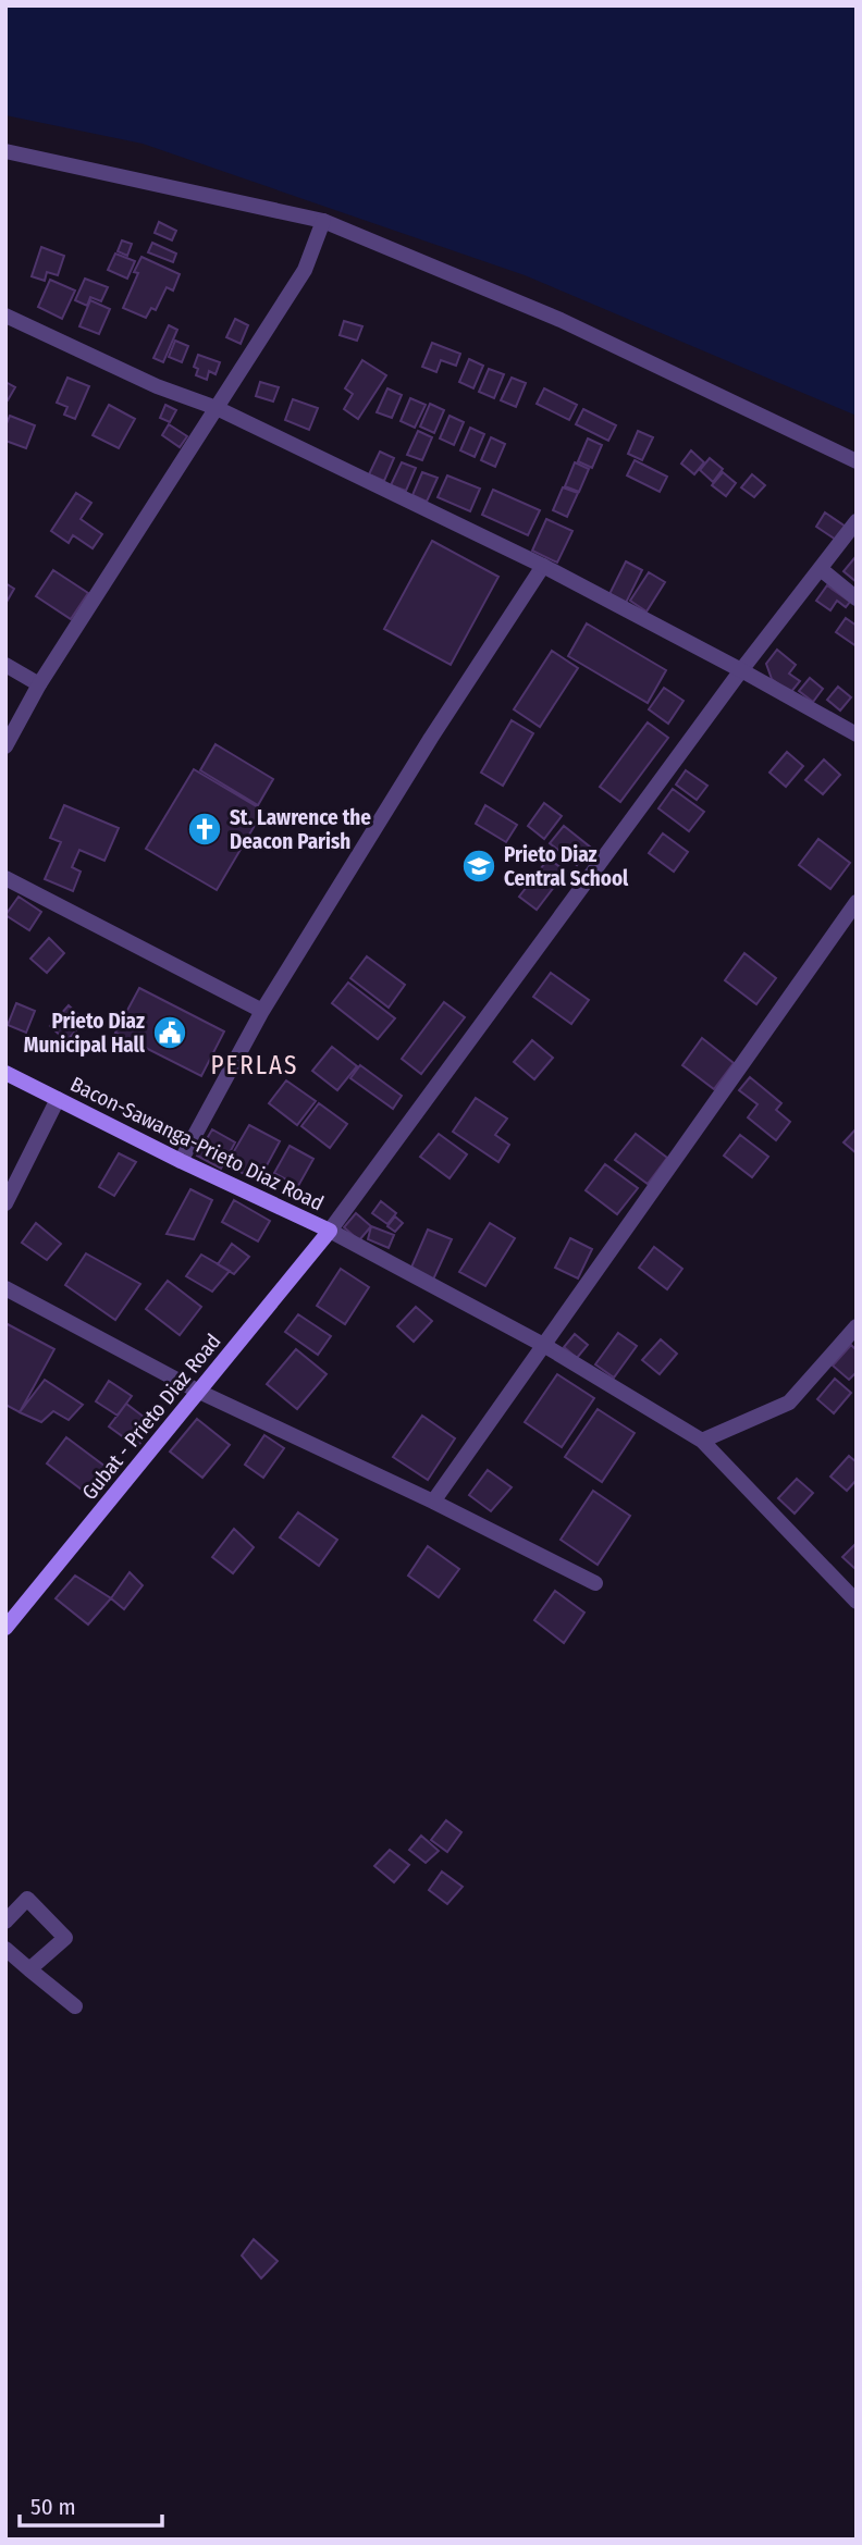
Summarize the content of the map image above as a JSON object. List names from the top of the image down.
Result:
{
  "streets": {
    "main road": ["Bacon-Sawanga-Prieto Diaz Road", "Gubat - Prieto Diaz Road"]
  },
  "crossings": [
    ["Bacon-Sawanga-Prieto Diaz Road", "Gubat - Prieto Diaz Road"]
  ],
  "districts": ["PERLAS"],
  "places": {
    "church": ["St. Lawrence the Deacon Parish"],
    "school or university": ["Prieto Diaz Central School"],
    "public building": ["Prieto Diaz Municipal Hall"]
  },
  "scale_bar": "50 m"
}
